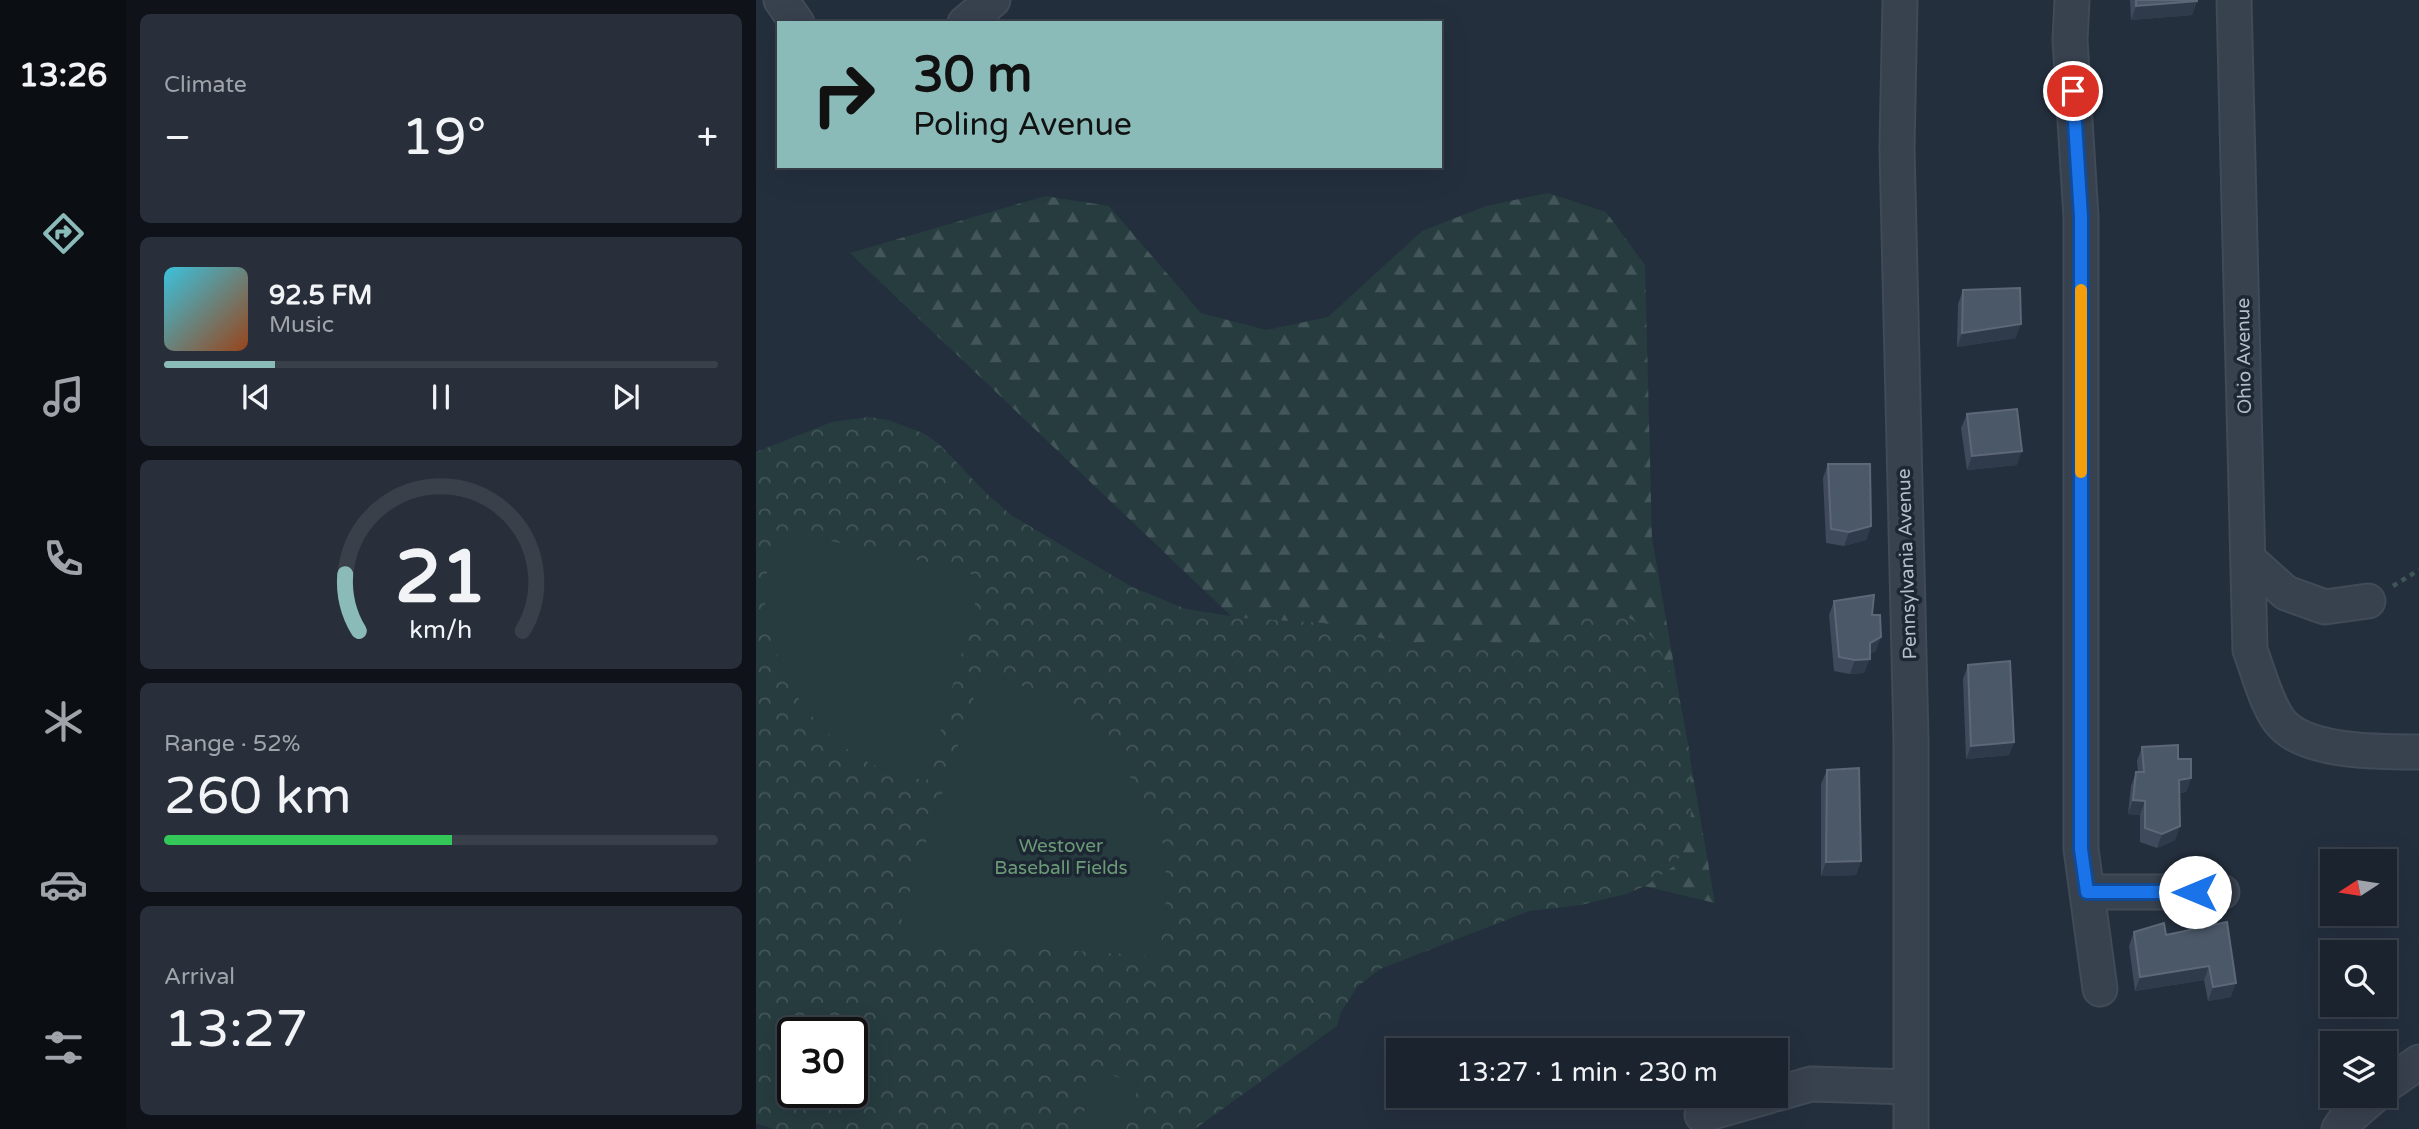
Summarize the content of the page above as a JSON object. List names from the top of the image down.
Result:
{
  "streets": {
    "street": ["Ohio Avenue", "Pennsylvania Avenue"]
  },
  "parks": ["Westover Baseball Fields"],
  "north": "left",
  "page": {
    "tabs": "13:26",
    "tile": [
      "Climate",
      ["Range · 52%", "260 km"],
      ["Arrival", "13:27"]
    ],
    "turn": ["30 m", "Poling Avenue"],
    "heat": ["−", "19°", "+"],
    "song": ["92.5 FM", "Music"],
    "limit": "30",
    "trip": "13:27 · 1 min · 230 m",
    "gauge": ["21", "km/h"]
  }
}
